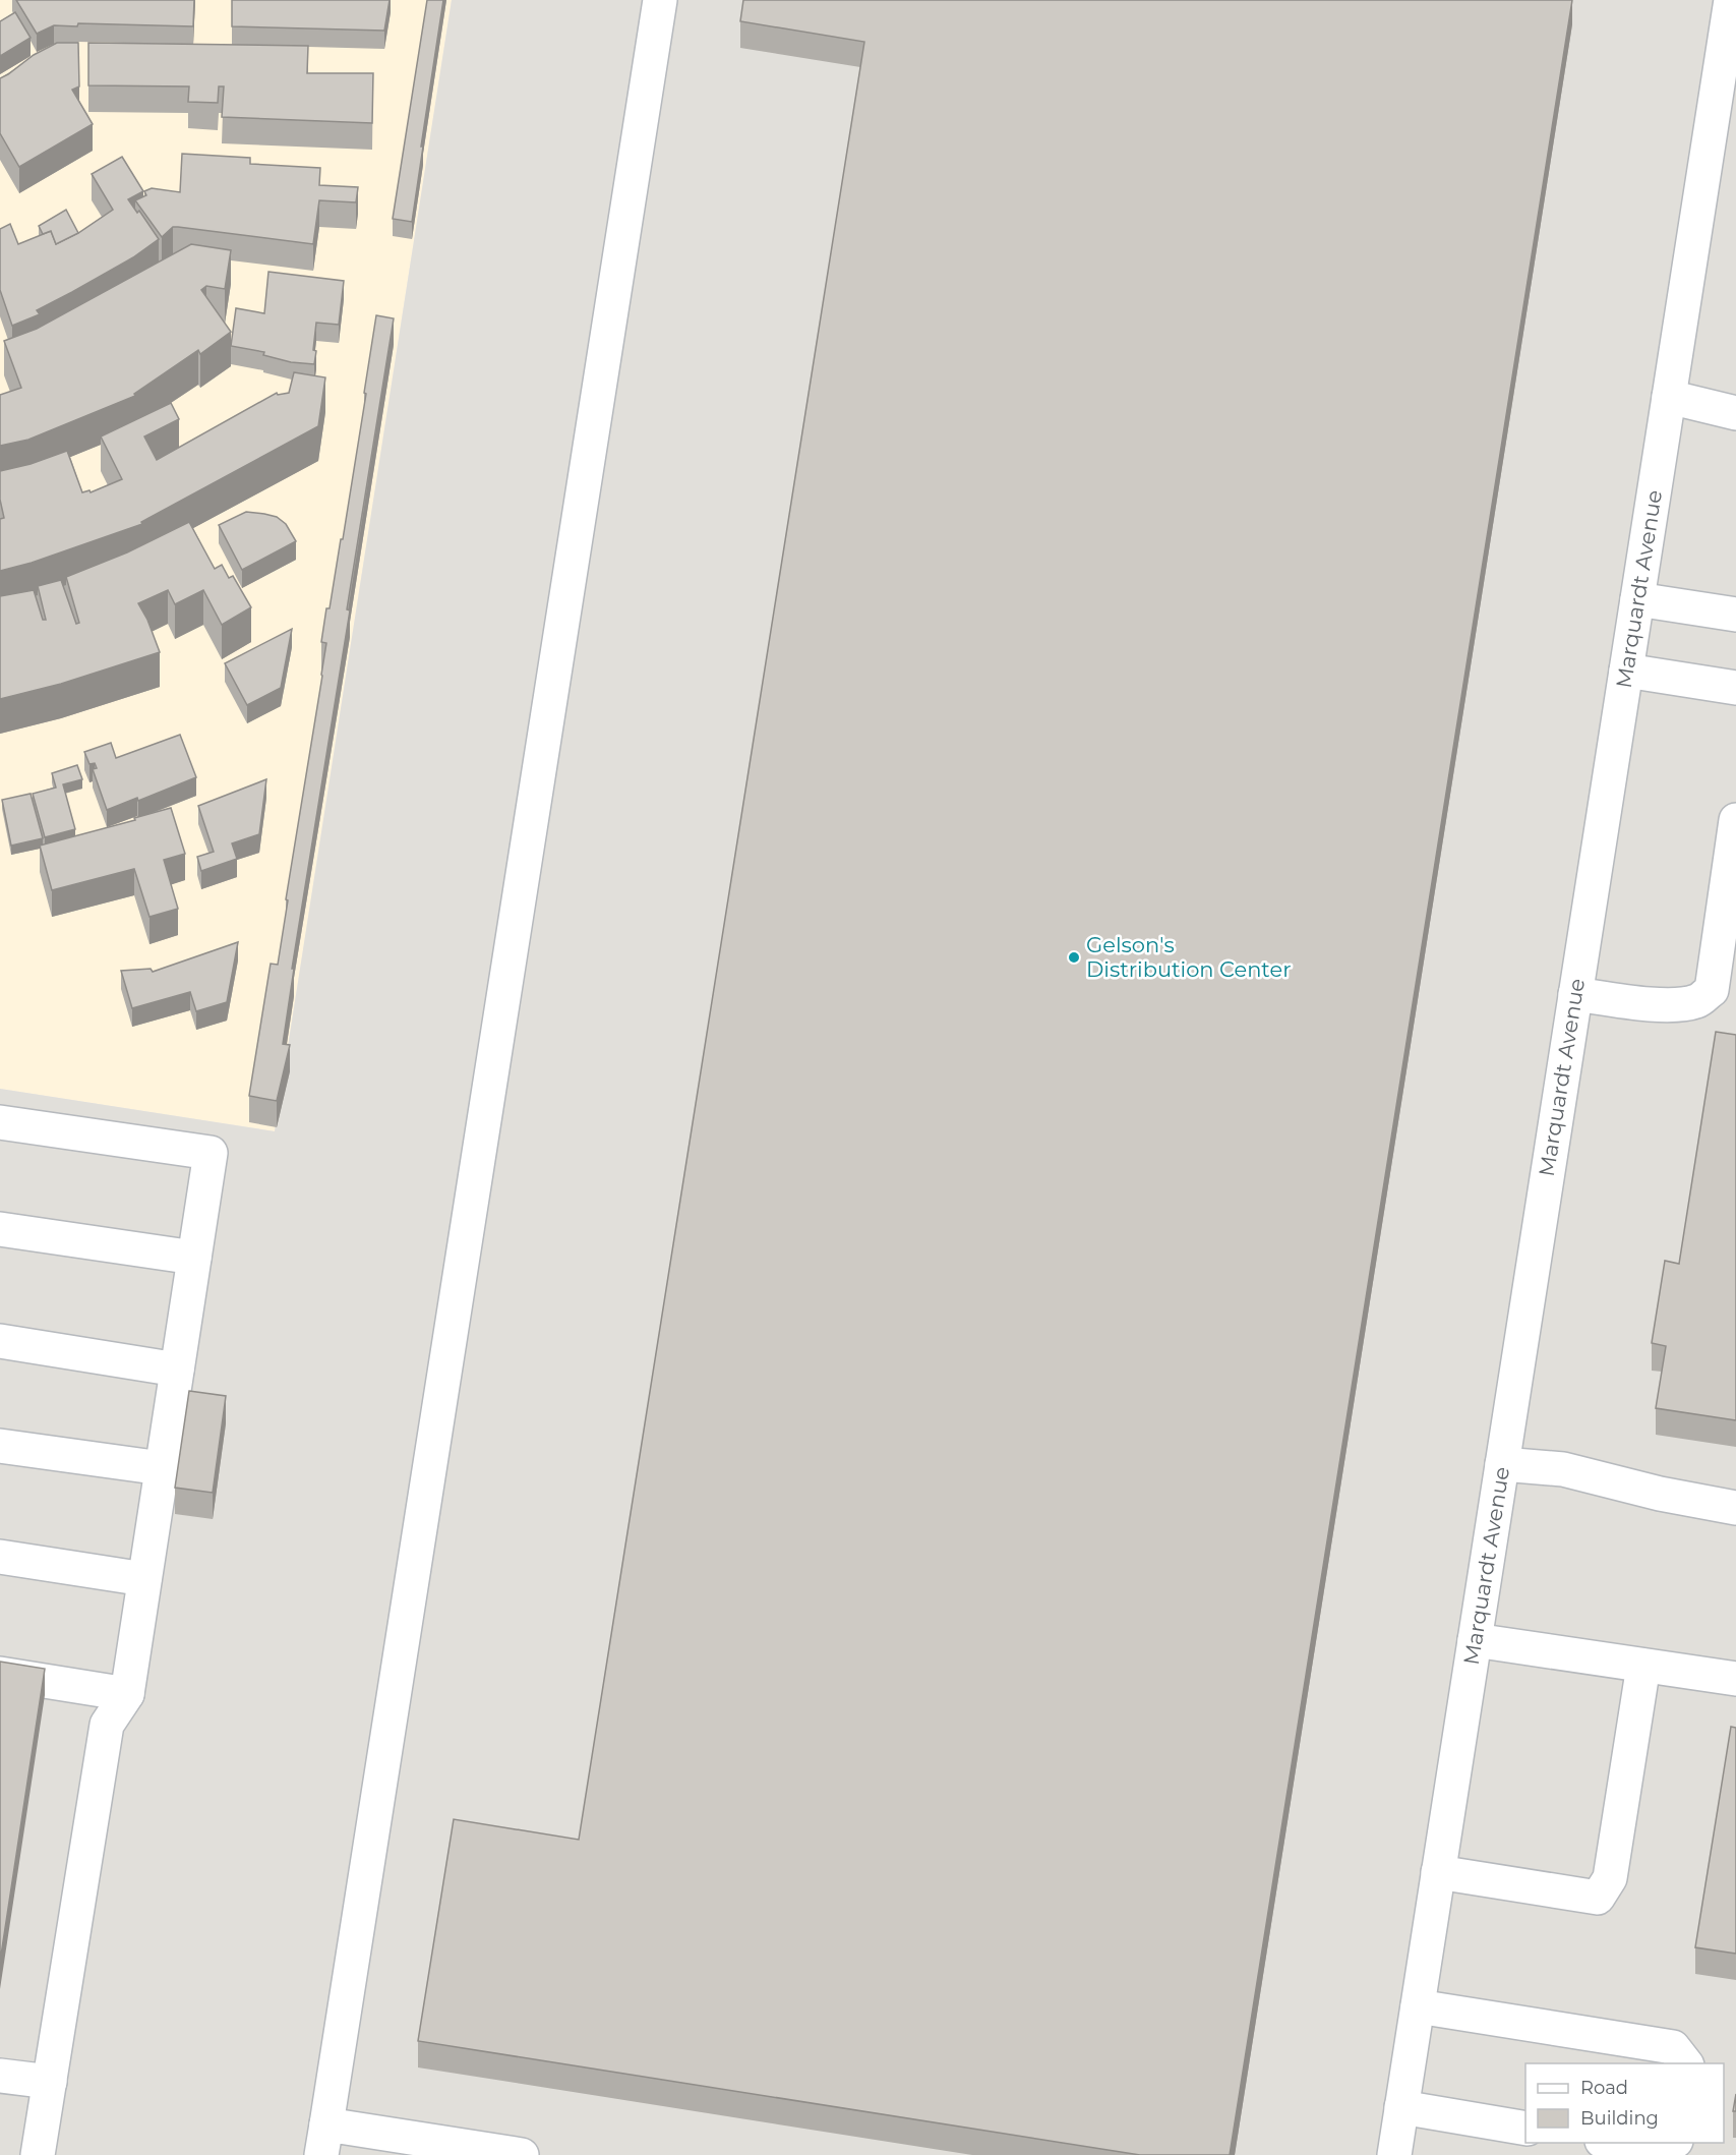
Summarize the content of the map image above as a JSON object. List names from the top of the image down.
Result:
{
  "streets": {
    "street": ["Marquardt Avenue"]
  },
  "places": ["Gelson's Distribution Center"],
  "legend": ["Road", "Building"]
}
